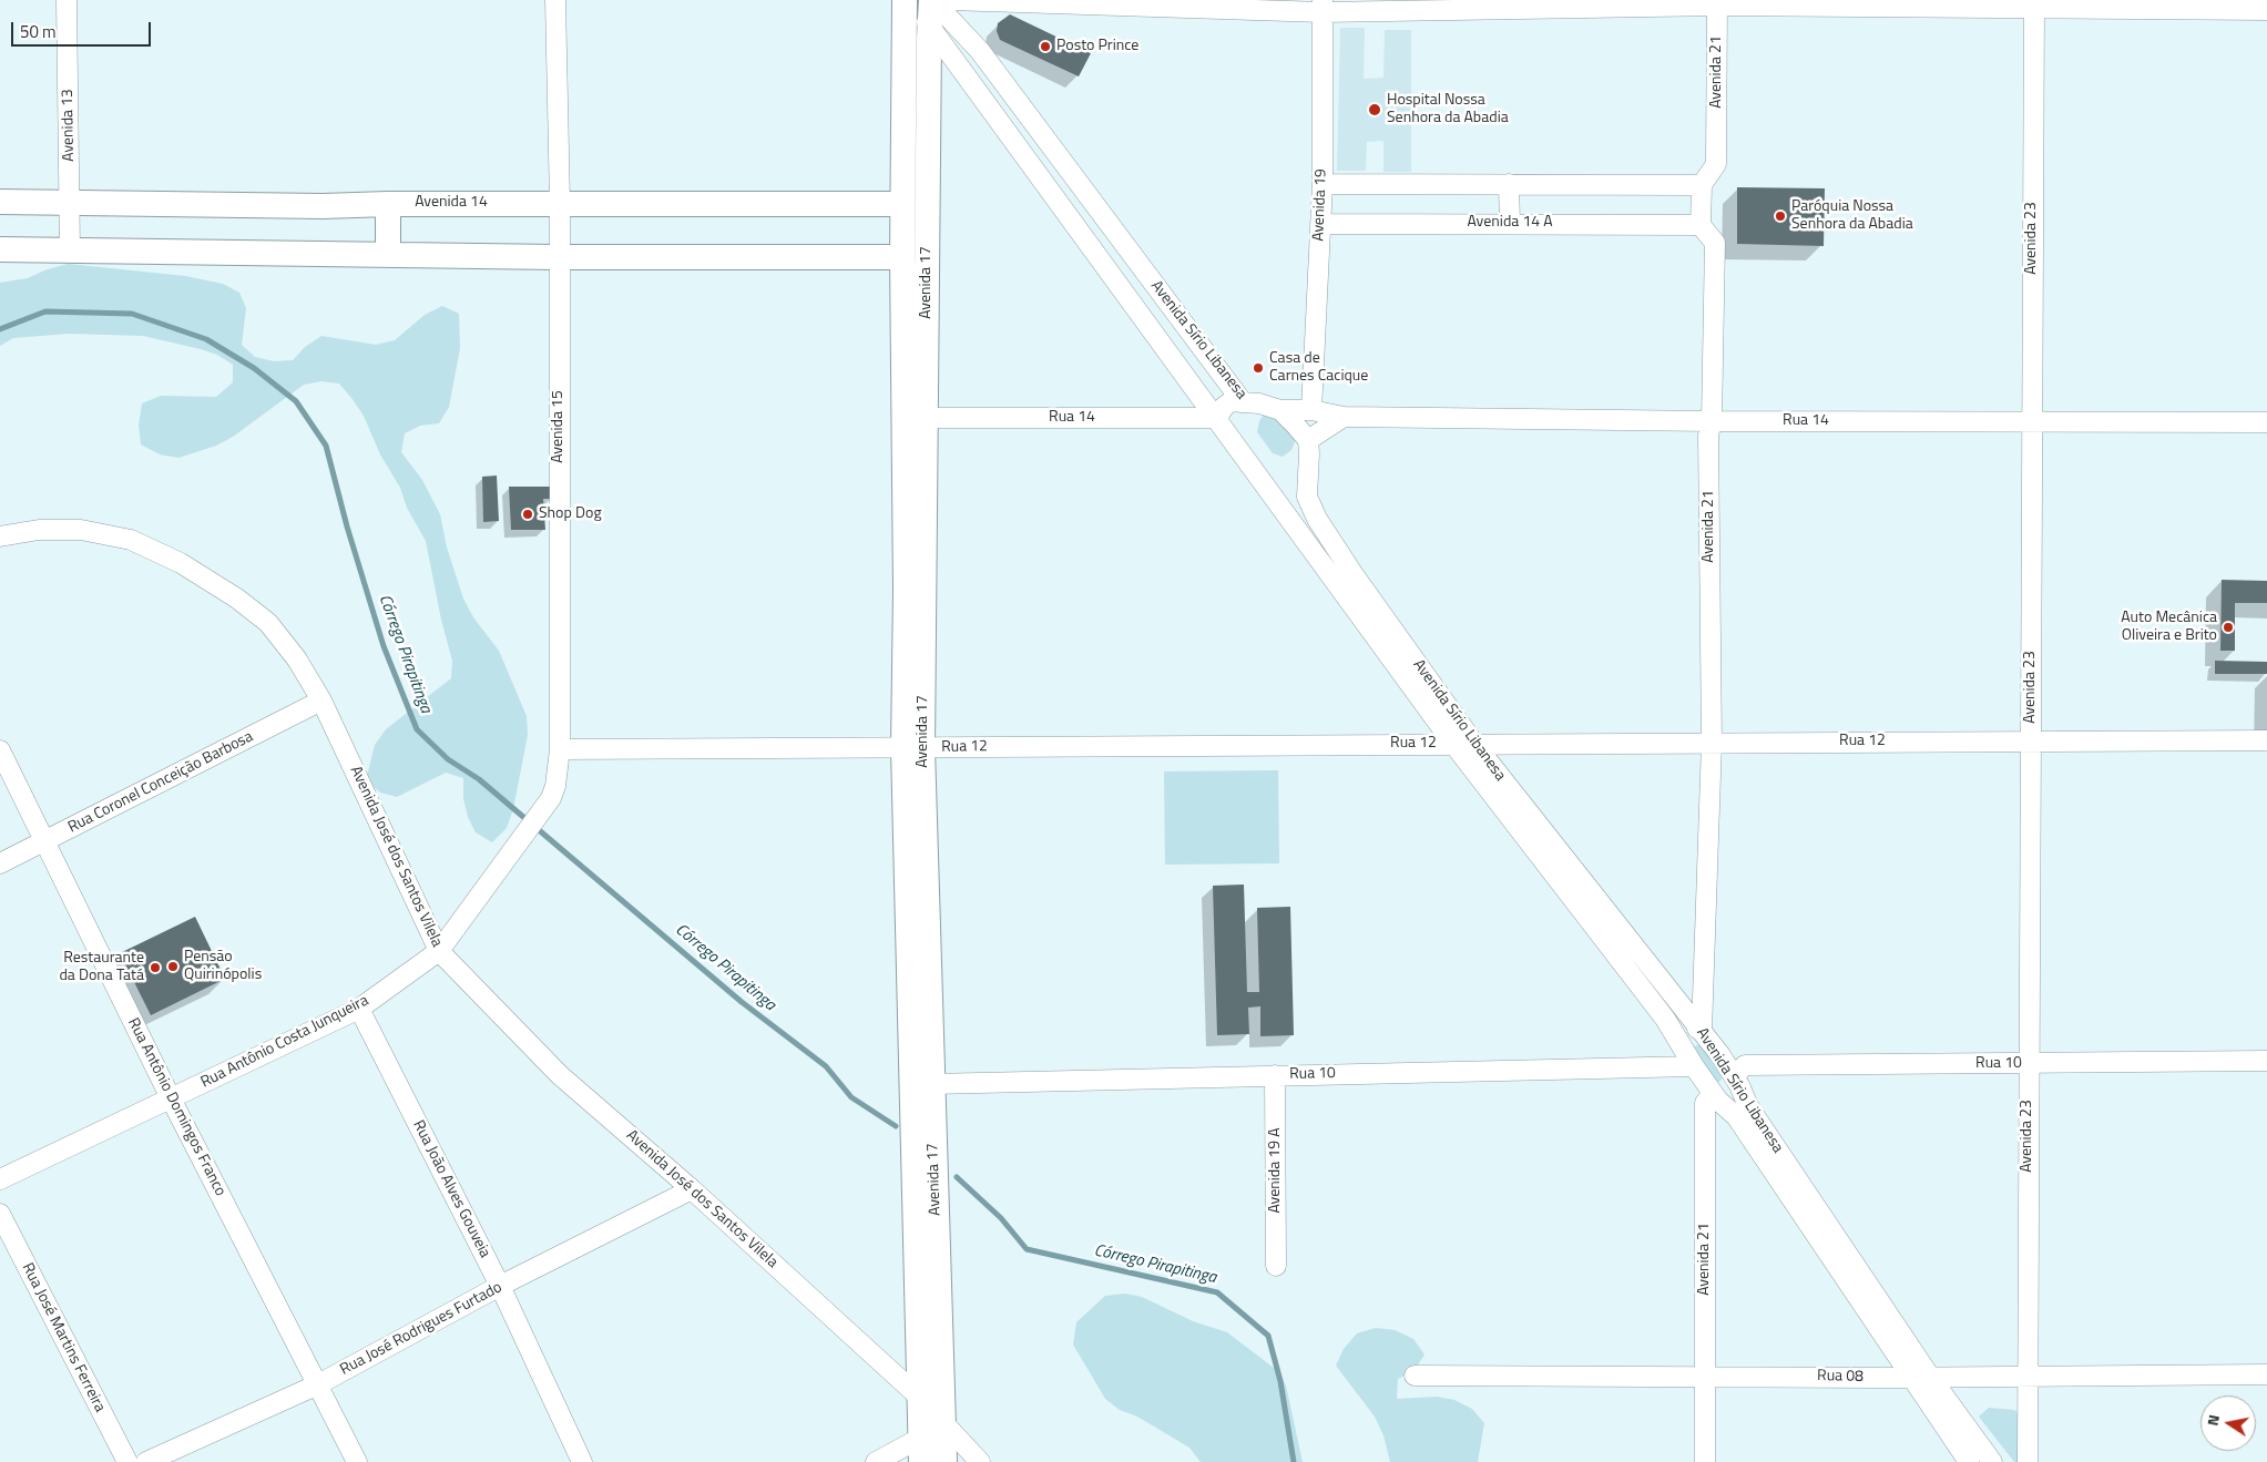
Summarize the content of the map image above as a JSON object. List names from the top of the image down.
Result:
{
  "streets": {
    "main road": ["Avenida 14", "Avenida 17"],
    "street": [
      "Avenida 21",
      "Avenida 13",
      "Avenida 19",
      "Avenida 14 A",
      "Avenida 23",
      "Avenida Sírio Libanesa",
      "Rua 14",
      "Avenida 15",
      "Rua 12",
      "Rua Coronel Conceição Barbosa",
      "Avenida José dos Santos Vilela",
      "Rua Antônio Costa Junqueira",
      "Rua 10",
      "Rua Antônio Domingos Franco",
      "Avenida 19 A",
      "Rua João Alves Gouveia",
      "Rua José Rodrigues Furtado",
      "Rua José Martins Ferreira",
      "Rua 08"
    ]
  },
  "crossings": [
    ["Avenida 21", "Avenida 14 A"],
    ["Avenida 21", "Avenida Sírio Libanesa"],
    ["Avenida 21", "Rua 14"],
    ["Avenida 21", "Rua 12"],
    ["Avenida 21", "Rua 08"],
    ["Avenida 13", "Avenida 14"],
    ["Avenida 14", "Avenida 17"],
    ["Avenida 14", "Avenida 15"],
    ["Avenida 19", "Avenida 14 A"],
    ["Avenida 19", "Rua 14"],
    ["Avenida 23", "Rua 14"],
    ["Avenida 23", "Rua 12"],
    ["Avenida 23", "Rua 10"],
    ["Avenida 23", "Rua 08"],
    ["Avenida 17", "Avenida Sírio Libanesa"],
    ["Avenida 17", "Rua 14"],
    ["Avenida 17", "Rua 12"],
    ["Avenida 17", "Avenida José dos Santos Vilela"],
    ["Avenida 17", "Rua 10"],
    ["Avenida Sírio Libanesa", "Rua 14"],
    ["Avenida Sírio Libanesa", "Rua 12"],
    ["Avenida Sírio Libanesa", "Rua 10"],
    ["Avenida Sírio Libanesa", "Rua 08"],
    ["Avenida 15", "Rua 12"],
    ["Avenida 15", "Rua Antônio Costa Junqueira"],
    ["Rua Coronel Conceição Barbosa", "Avenida José dos Santos Vilela"],
    ["Rua Coronel Conceição Barbosa", "Rua Antônio Domingos Franco"],
    ["Avenida José dos Santos Vilela", "Rua Antônio Costa Junqueira"],
    ["Avenida José dos Santos Vilela", "Rua José Rodrigues Furtado"],
    ["Rua Antônio Costa Junqueira", "Rua Antônio Domingos Franco"],
    ["Rua Antônio Costa Junqueira", "Rua João Alves Gouveia"],
    ["Rua 10", "Avenida 19 A"],
    ["Rua Antônio Domingos Franco", "Rua José Rodrigues Furtado"],
    ["Rua João Alves Gouveia", "Rua José Rodrigues Furtado"]
  ],
  "water": ["Córrego Pirapitinga"],
  "places": [
    "Posto Prince",
    "Hospital Nossa Senhora da Abadia",
    "Paróquia Nossa Senhora da Abadia",
    "Casa de Carnes Cacique",
    "Shop Dog",
    "Auto Mecânica Oliveira e Brito",
    "Pensão Quirinópolis",
    "Restaurante da Dona Tatá"
  ],
  "scale_bar": "50 m",
  "north": "left"
}
